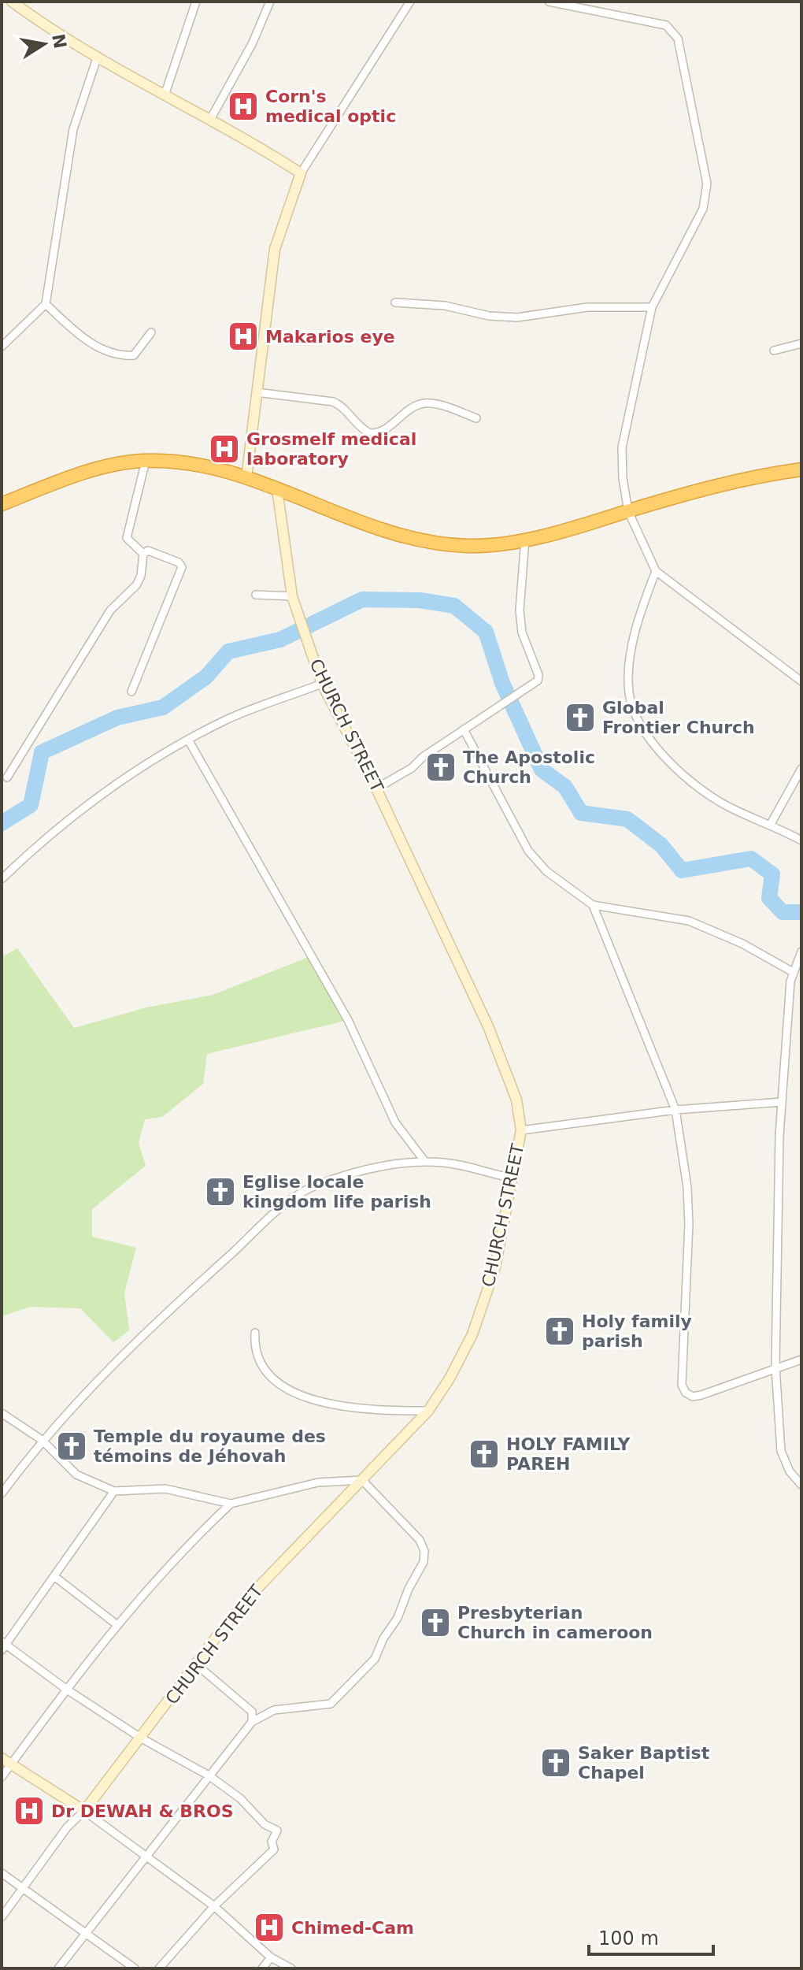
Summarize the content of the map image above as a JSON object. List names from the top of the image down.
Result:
{
  "streets": {
    "main road": ["CHURCH STREET"]
  },
  "places": {
    "hospital": [
      "Corn's medical optic",
      "Makarios eye",
      "Grosmelf medical laboratory",
      "Dr DEWAH & BROS",
      "Chimed-Cam"
    ],
    "church": [
      "Global Frontier Church",
      "The Apostolic Church",
      "Eglise locale kingdom life parish",
      "Holy family parish",
      "Temple du royaume des témoins de Jéhovah",
      "HOLY FAMILY PAREH",
      "Presbyterian Church in cameroon",
      "Saker Baptist Chapel"
    ]
  },
  "scale_bar": "100 m",
  "north": "right"
}
